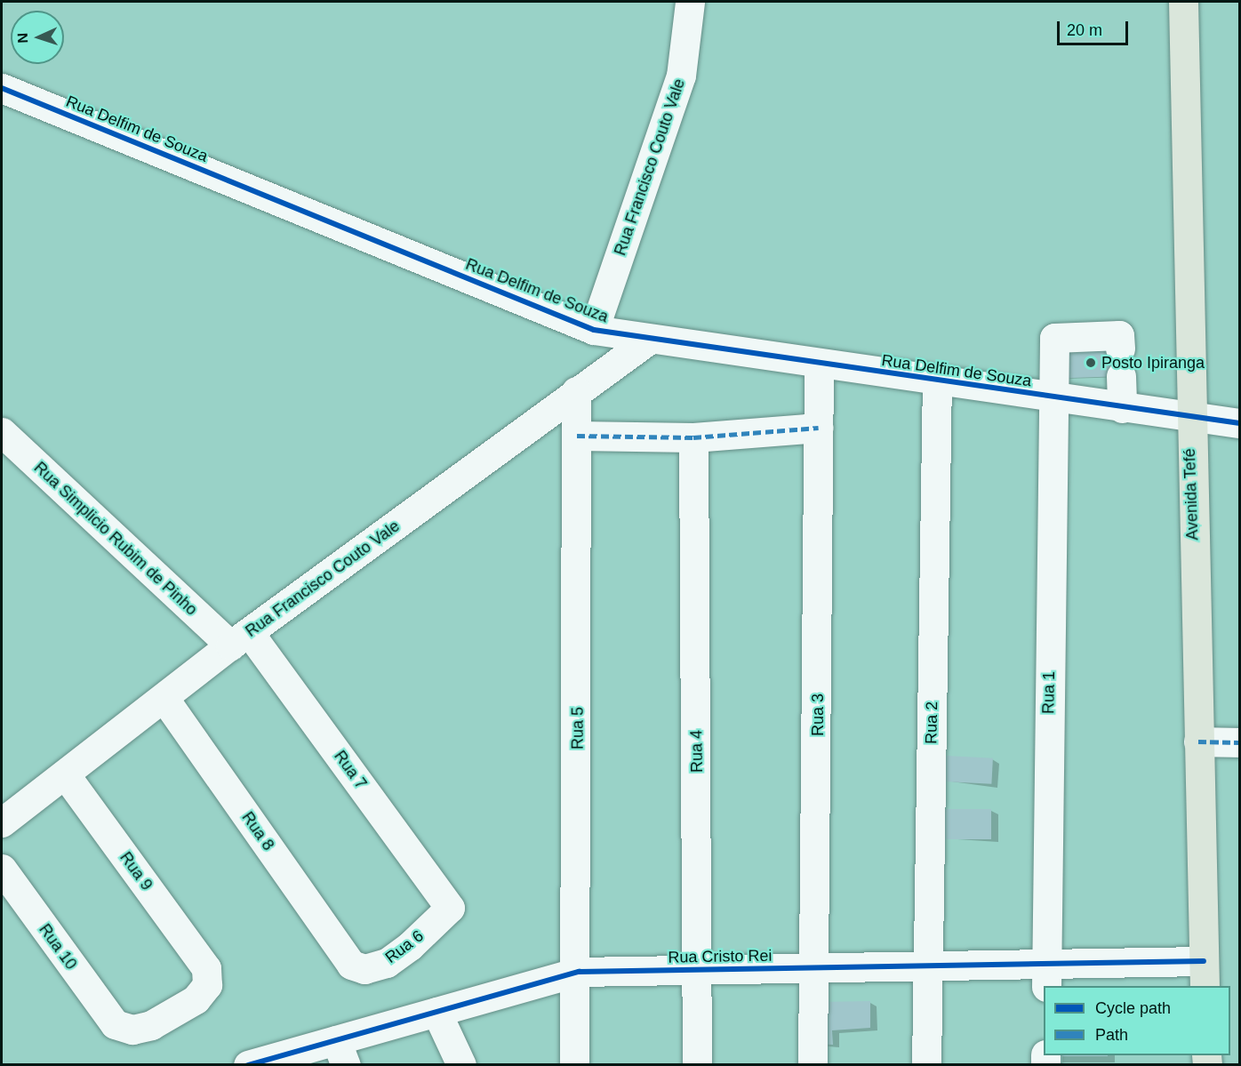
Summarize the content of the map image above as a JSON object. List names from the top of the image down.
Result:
{
  "streets": {
    "main road": ["Avenida Tefé"],
    "street": [
      "Rua Delfim de Souza",
      "Rua Francisco Couto Vale",
      "Rua Simplicio Rubim de Pinho",
      "Rua 1",
      "Rua 3",
      "Rua 2",
      "Rua 5",
      "Rua 4",
      "Rua 7",
      "Rua 8",
      "Rua 9",
      "Rua 10",
      "Rua 6",
      "Rua Cristo Rei"
    ]
  },
  "crossings": [
    ["Rua Delfim de Souza", "Rua Francisco Couto Vale"],
    ["Rua Delfim de Souza", "Avenida Tefé"],
    ["Rua Delfim de Souza", "Rua 1"],
    ["Rua Delfim de Souza", "Rua 3"],
    ["Rua Delfim de Souza", "Rua 2"],
    ["Rua Francisco Couto Vale", "Rua Simplicio Rubim de Pinho"],
    ["Rua Francisco Couto Vale", "Rua 5"],
    ["Rua Francisco Couto Vale", "Rua 7"],
    ["Rua Francisco Couto Vale", "Rua 8"],
    ["Rua Francisco Couto Vale", "Rua 9"],
    ["Avenida Tefé", "Rua Cristo Rei"],
    ["Rua Simplicio Rubim de Pinho", "Rua 7"],
    ["Rua 1", "Rua Cristo Rei"],
    ["Rua 3", "Rua Cristo Rei"],
    ["Rua 2", "Rua Cristo Rei"],
    ["Rua 5", "Rua Cristo Rei"],
    ["Rua 4", "Rua Cristo Rei"],
    ["Rua 7", "Rua 6"],
    ["Rua 8", "Rua 6"],
    ["Rua 9", "Rua 10"]
  ],
  "places": ["Posto Ipiranga"],
  "legend": ["Cycle path", "Path"],
  "scale_bar": "20 m",
  "north": "left"
}
